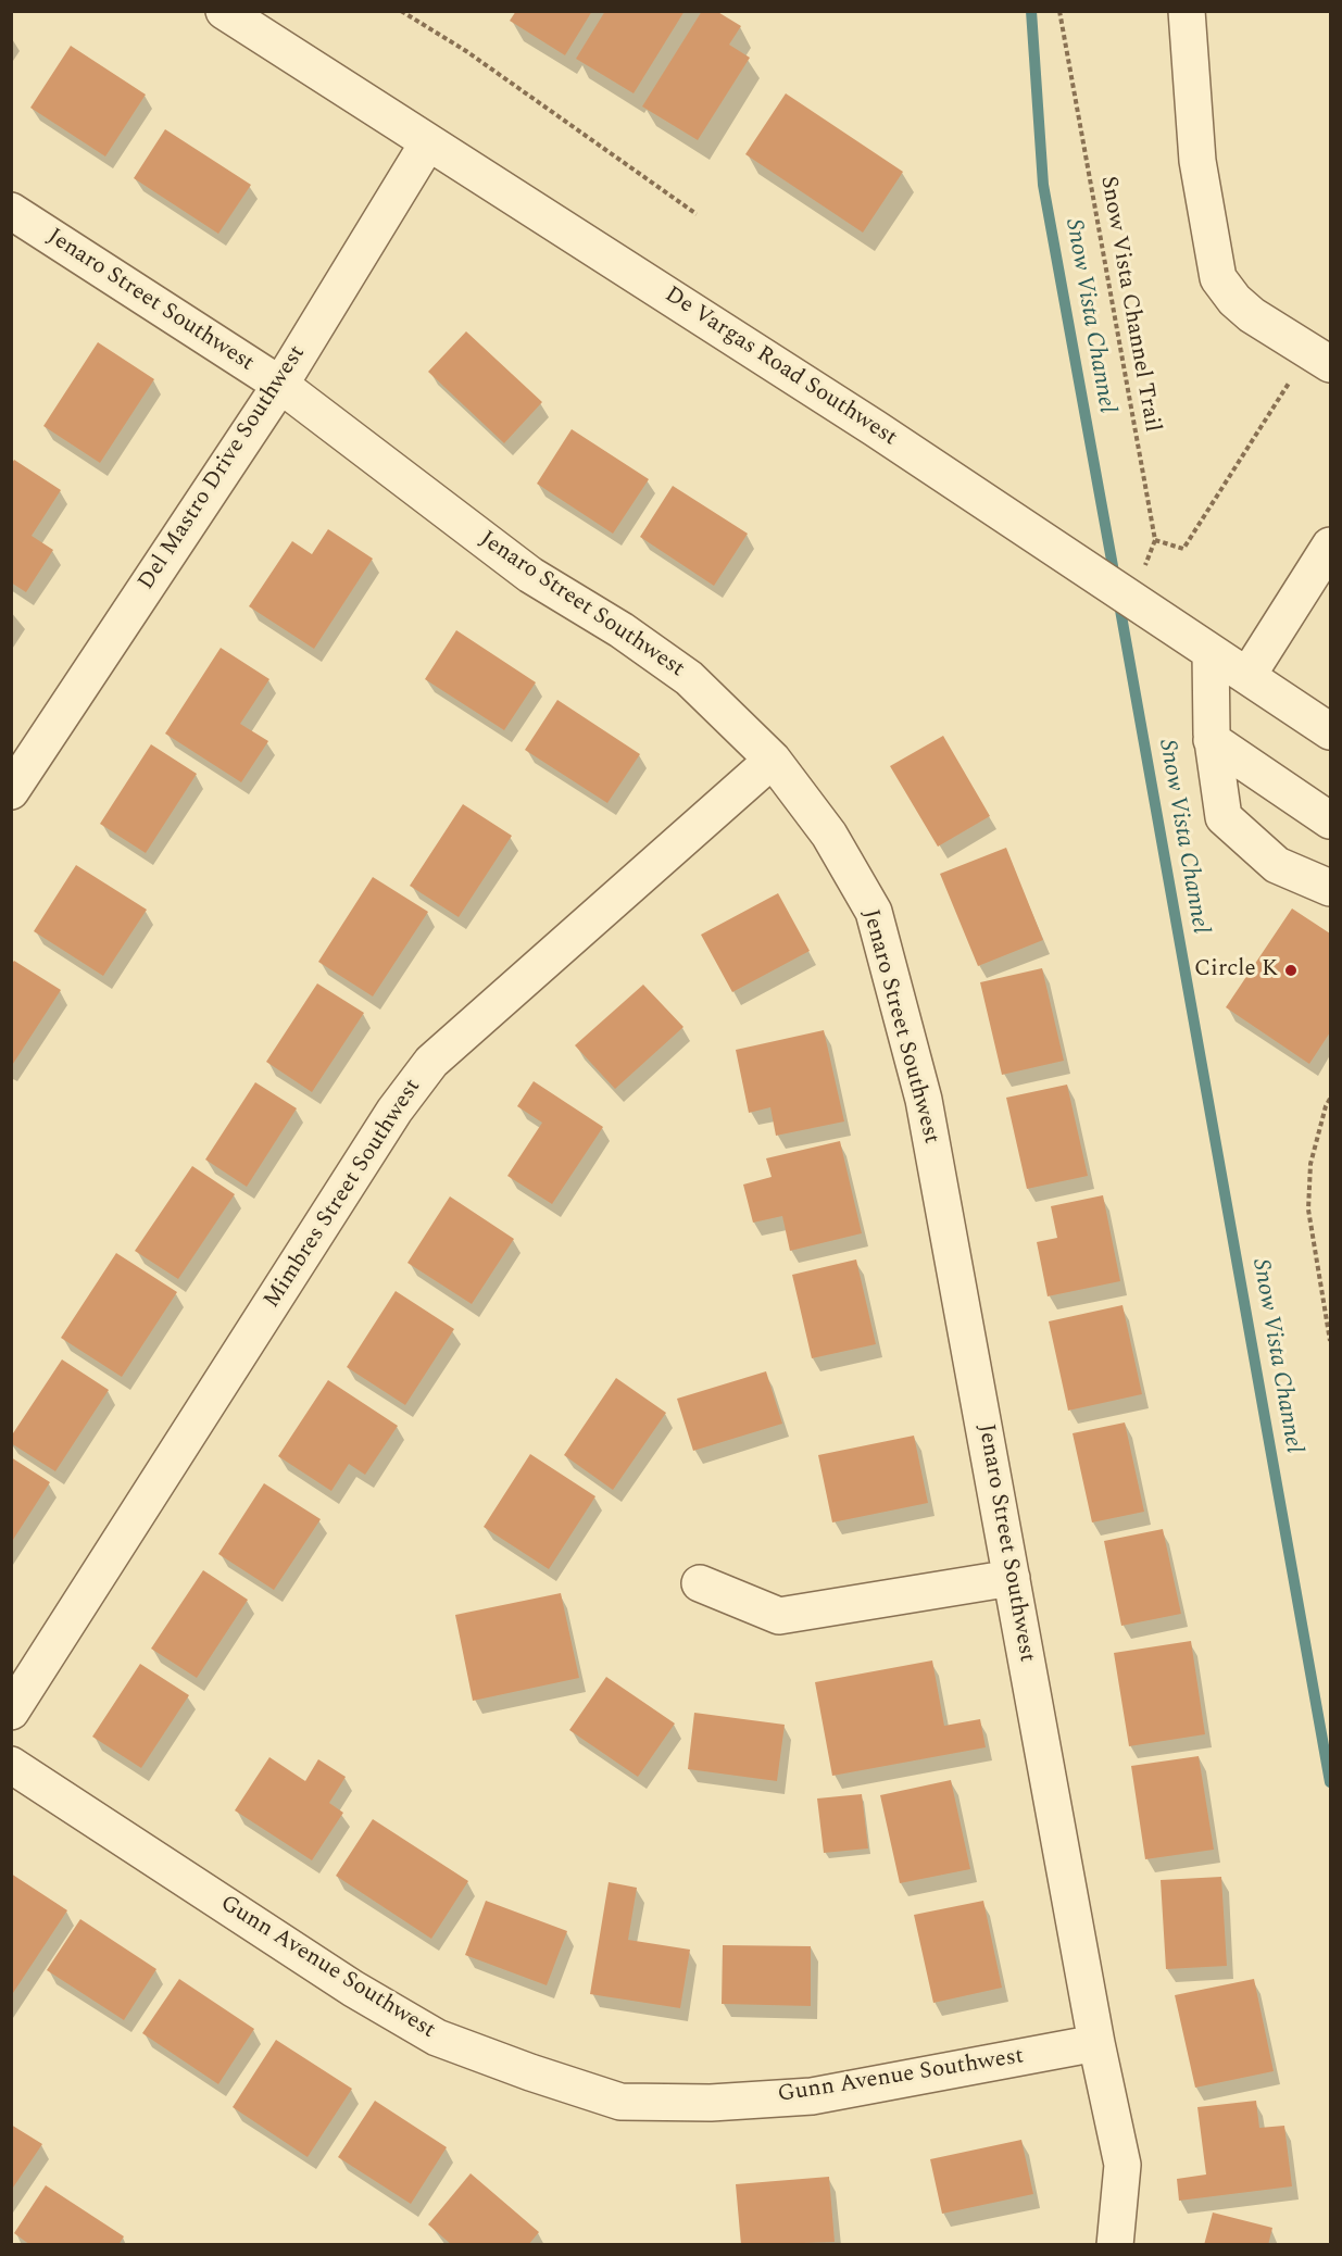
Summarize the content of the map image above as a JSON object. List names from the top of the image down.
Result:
{
  "streets": {
    "street": [
      "Jenaro Street Southwest",
      "De Vargas Road Southwest",
      "Del Mastro Drive Southwest",
      "Mimbres Street Southwest",
      "Gunn Avenue Southwest"
    ],
    "path": ["Snow Vista Channel Trail"]
  },
  "crossings": [
    ["Jenaro Street Southwest", "Del Mastro Drive Southwest"],
    ["Jenaro Street Southwest", "Mimbres Street Southwest"],
    ["Jenaro Street Southwest", "Gunn Avenue Southwest"],
    ["De Vargas Road Southwest", "Del Mastro Drive Southwest"]
  ],
  "water": ["Snow Vista Channel"],
  "places": ["Circle K"]
}
